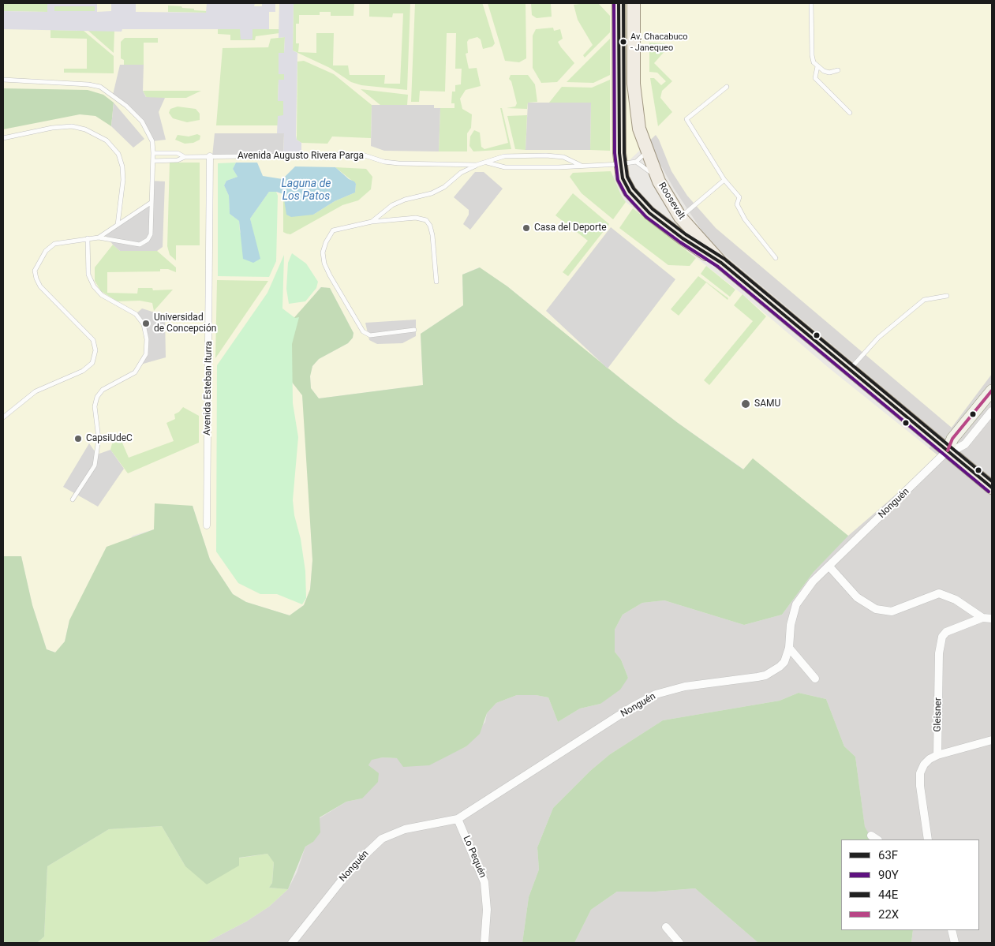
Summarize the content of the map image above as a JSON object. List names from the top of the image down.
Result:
{
  "streets": {
    "main road": ["Roosevelt"],
    "street": [
      "Avenida Esteban Iturra",
      "Nonguén",
      "Gleisner",
      "Lo Pequén"
    ],
    "lane": ["Avenida Augusto Rivera Parga"]
  },
  "crossings": [
    ["Avenida Augusto Rivera Parga", "Roosevelt"],
    ["Avenida Augusto Rivera Parga", "Avenida Esteban Iturra"],
    ["Roosevelt", "Nonguén"],
    ["Nonguén", "Lo Pequén"]
  ],
  "water": ["Laguna de Los Patos"],
  "places": [
    "Av. Chacabuco - Janequeo",
    "Casa del Deporte",
    "Universidad de Concepción",
    "SAMU",
    "CapsiUdeC"
  ],
  "lines": [
    "transit line 63F",
    "transit line 90Y",
    "transit line 44E",
    "transit line 22X"
  ],
  "legend": [
    "63F",
    "90Y",
    "44E",
    "22X"
  ]
}
